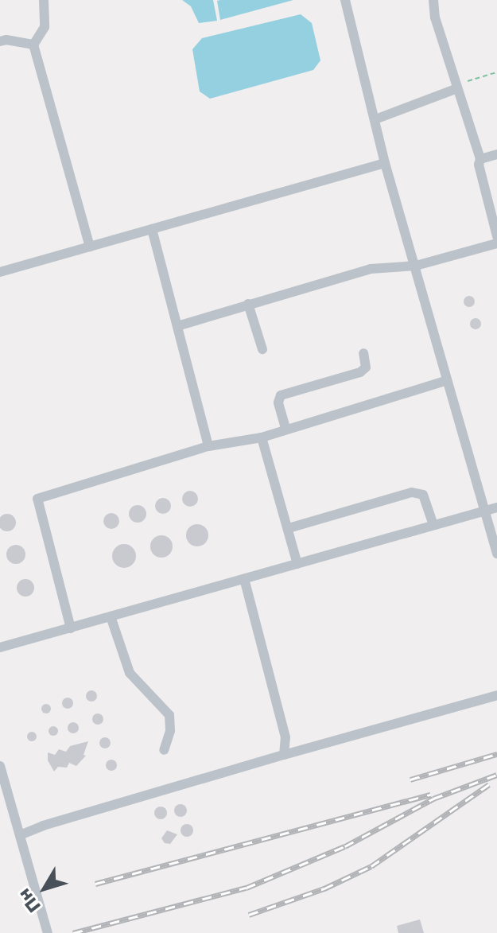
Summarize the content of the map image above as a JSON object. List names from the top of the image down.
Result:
{
  "north": "bottom left"
}
